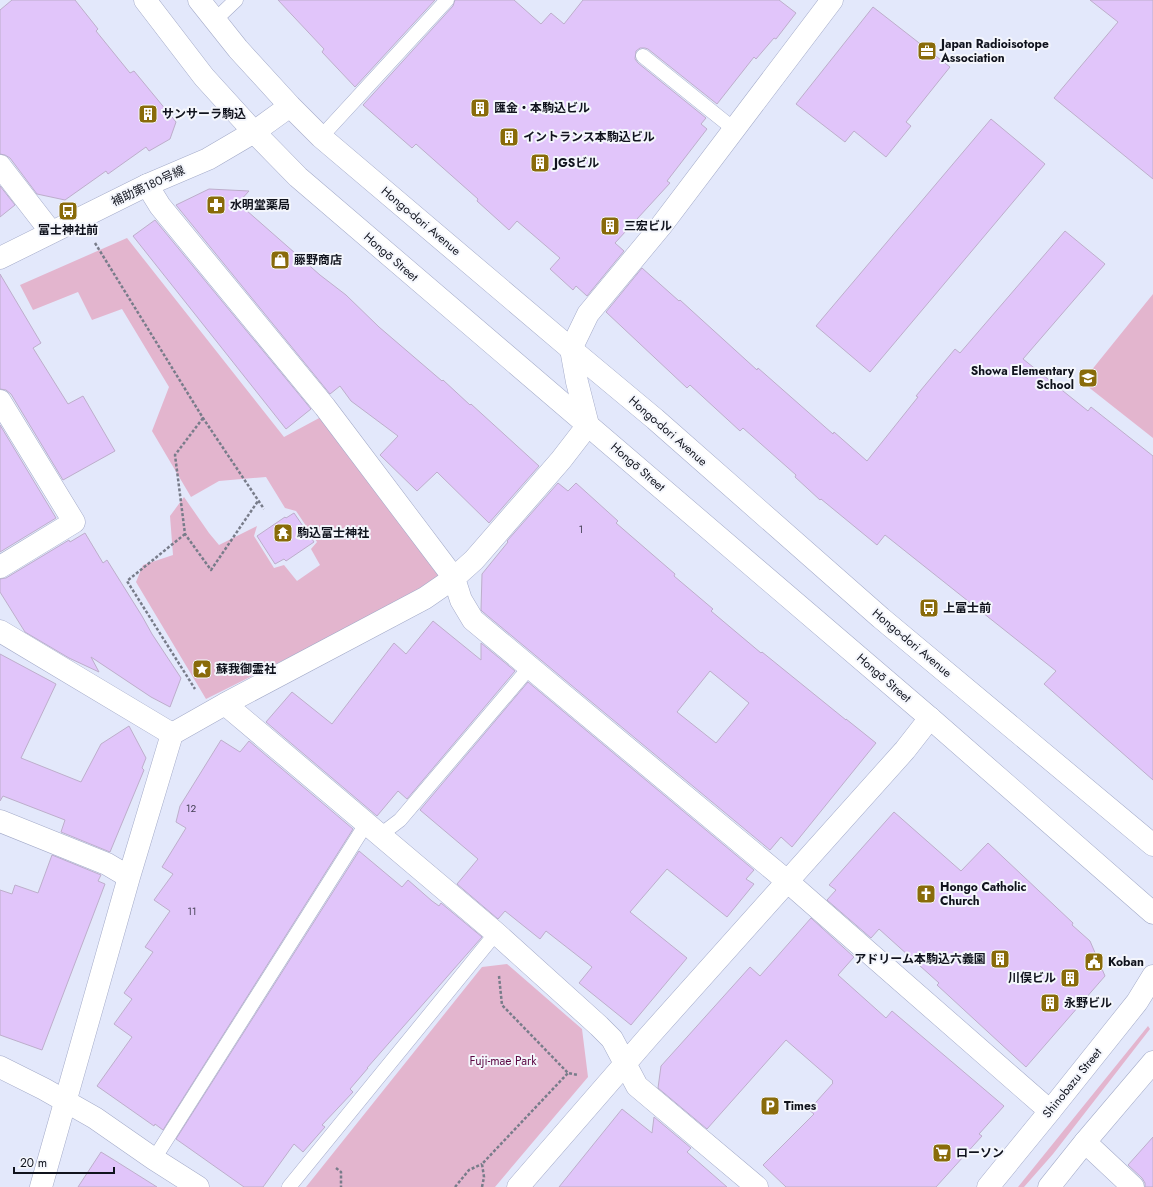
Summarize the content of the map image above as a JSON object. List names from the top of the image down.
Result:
{
  "streets": {
    "street": [
      "補助第180号線",
      "Hongo-dori Avenue",
      "Hongō Street",
      "Shinobazu Street"
    ]
  },
  "crossings": [
    ["補助第180号線", "Hongo-dori Avenue"],
    ["補助第180号線", "Hongō Street"]
  ],
  "parks": ["Fuji-mae Park"],
  "places": {
    "office": ["Japan Radioisotope Association"],
    "building": [
      "匯金・本駒込ビル",
      "サンサーラ駒込",
      "イントランス本駒込ビル",
      "JGSビル",
      "三宏ビル",
      "アドリーム本駒込六義園",
      "川俣ビル",
      "永野ビル"
    ],
    "pharmacy": ["水明堂薬局"],
    "bus stop": ["富士神社前", "上富士前"],
    "shop": ["藤野商店"],
    "school or university": ["Showa Elementary School"],
    "temple": ["駒込富士神社"],
    "place": ["蘇我御霊社"],
    "church": ["Hongo Catholic Church"],
    "public building": ["Koban"],
    "parking": ["Times"],
    "supermarket": ["ローソン"]
  },
  "house_numbers": ["1", "12", "11"],
  "scale_bar": "20 m"
}
